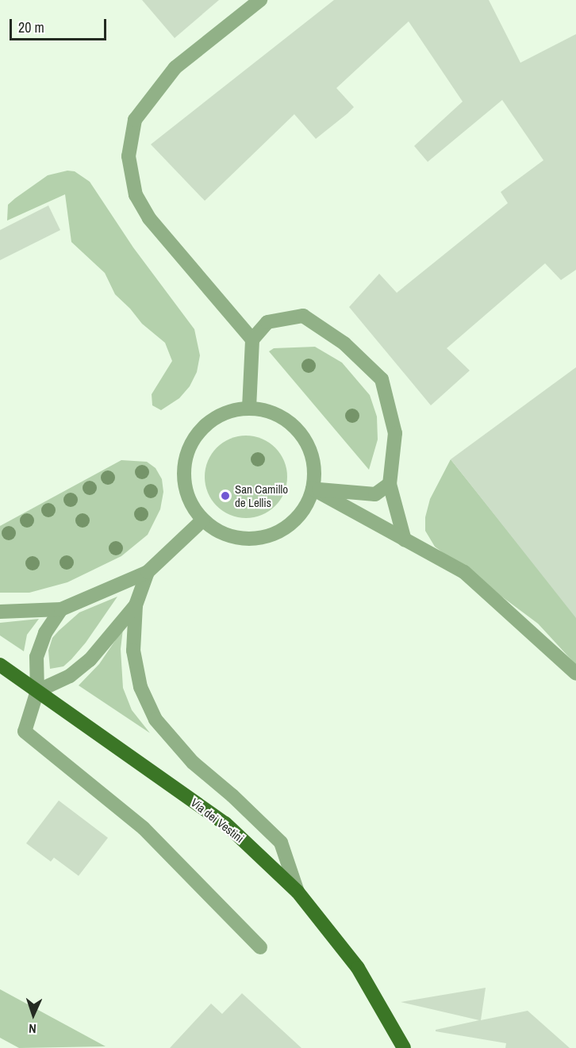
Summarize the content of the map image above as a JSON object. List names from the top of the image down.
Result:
{
  "streets": {
    "main road": ["Via dei Vestini"]
  },
  "places": ["San Camillo de Lellis"],
  "scale_bar": "20 m",
  "north": "bottom"
}
